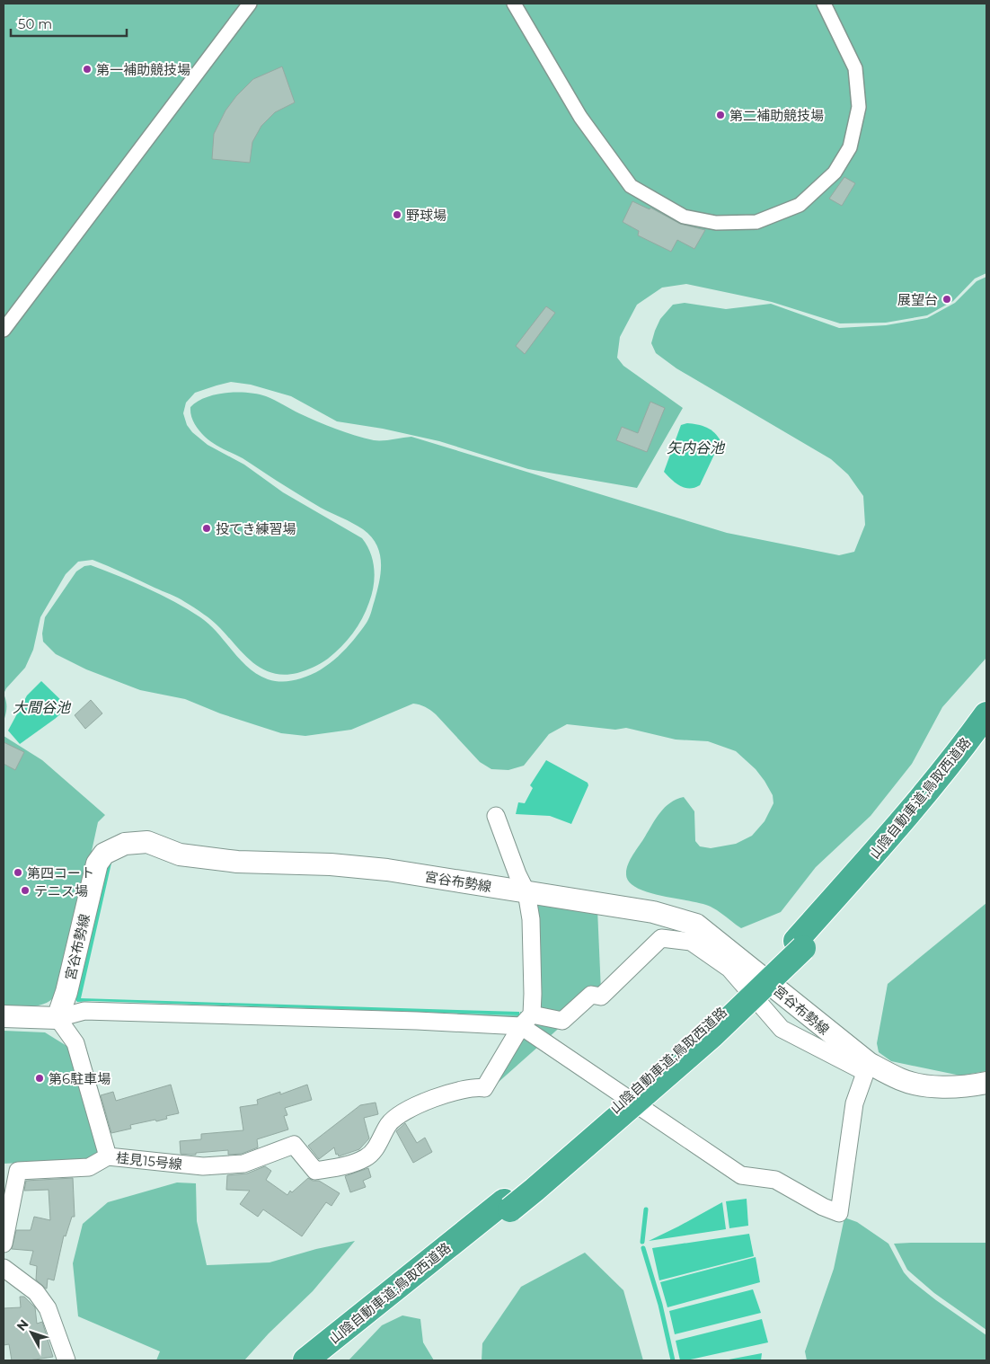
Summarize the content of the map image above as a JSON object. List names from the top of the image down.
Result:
{
  "streets": {
    "highway": ["山陰自動車道;鳥取西道路"],
    "street": ["宮谷布勢線", "桂見15号線"]
  },
  "water": ["矢内谷池", "大間谷池"],
  "places": [
    "第一補助競技場",
    "第二補助競技場",
    "野球場",
    "展望台",
    "投てき練習場",
    "第四コート",
    "テニス場",
    "第6駐車場"
  ],
  "scale_bar": "50 m",
  "north": "top left"
}
